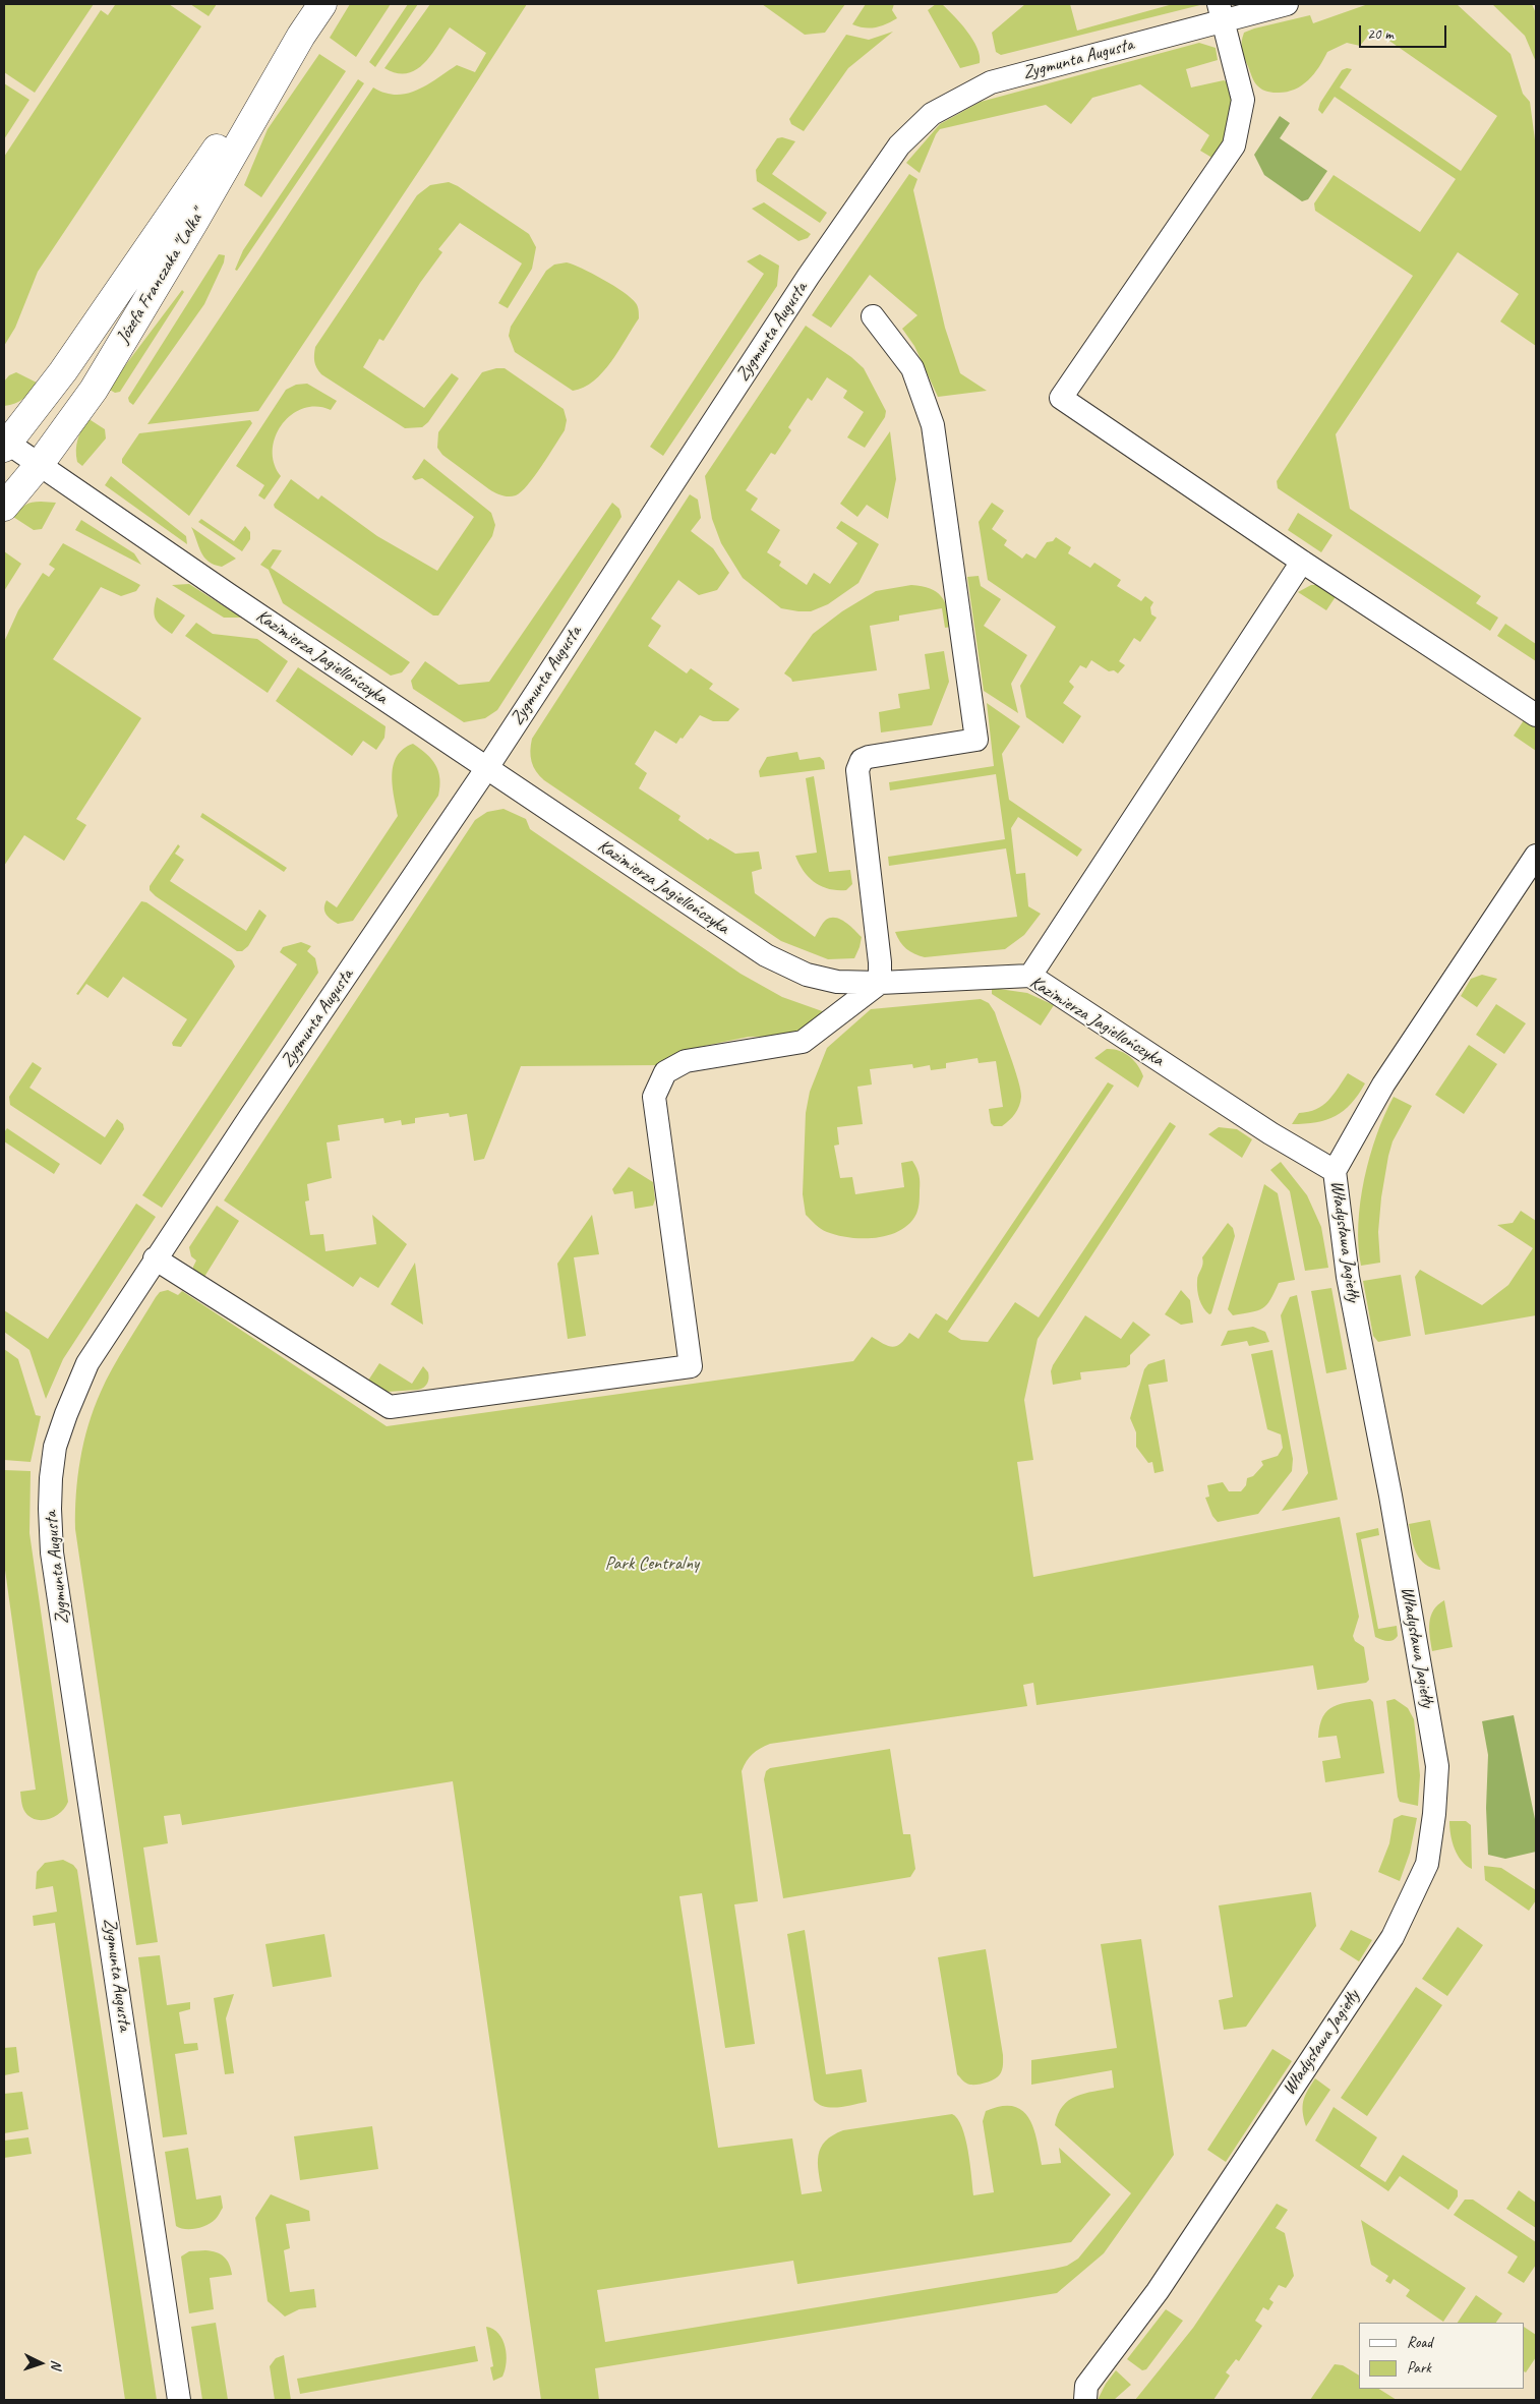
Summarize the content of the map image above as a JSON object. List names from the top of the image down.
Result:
{
  "streets": {
    "street": [
      "Zygmunta Augusta",
      "Józefa Franczaka \"Lalka\"",
      "Kazimierza Jagiellończyka",
      "Władysława Jagiełły"
    ]
  },
  "crossings": [
    ["Zygmunta Augusta", "Kazimierza Jagiellończyka"],
    ["Józefa Franczaka \"Lalka\"", "Kazimierza Jagiellończyka"],
    ["Kazimierza Jagiellończyka", "Władysława Jagiełły"]
  ],
  "parks": ["Park Centralny"],
  "legend": ["Road", "Park"],
  "scale_bar": "20 m",
  "north": "right"
}
